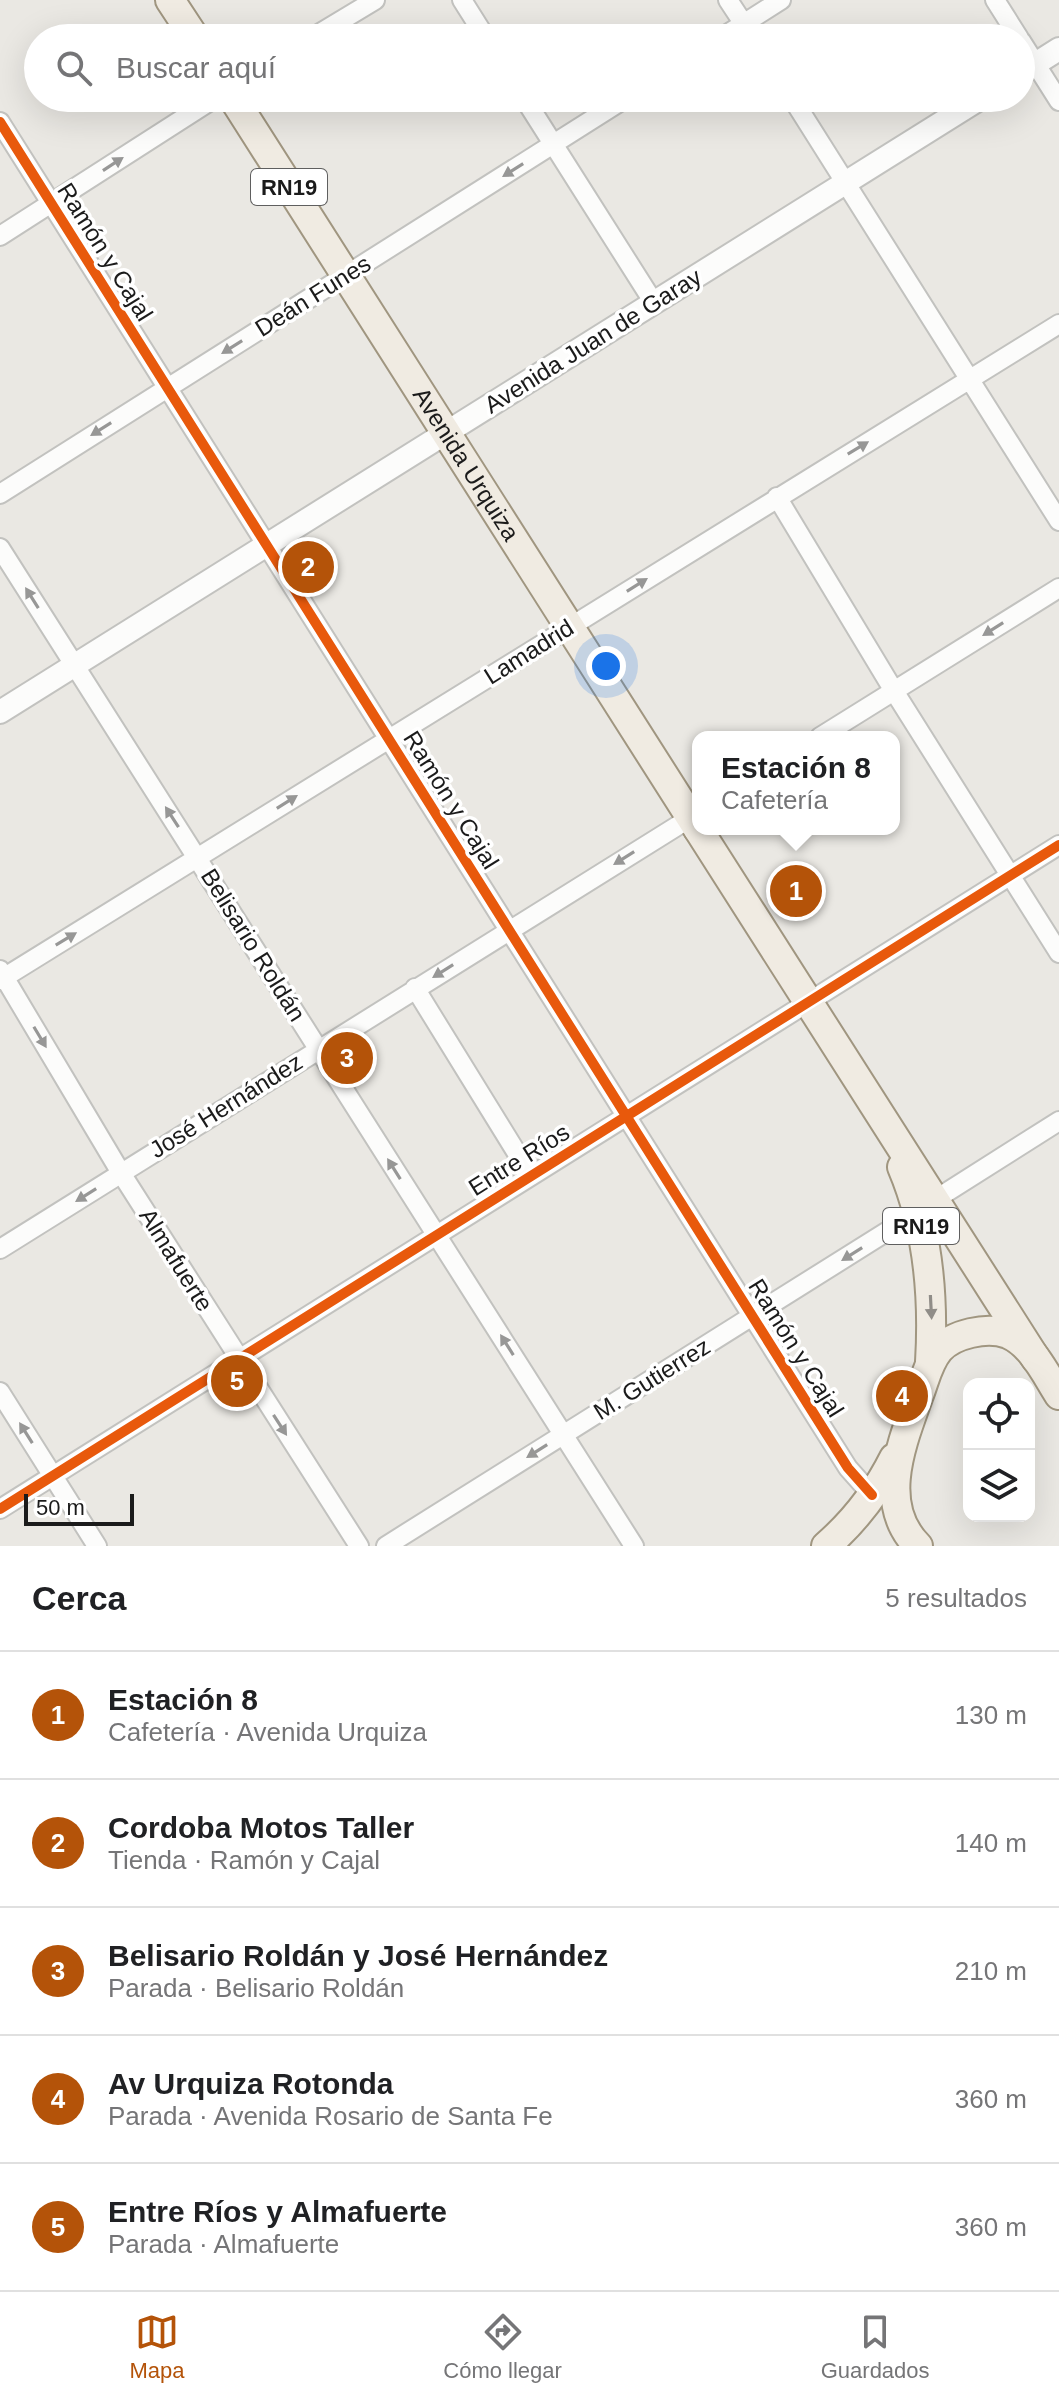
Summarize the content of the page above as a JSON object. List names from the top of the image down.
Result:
{
  "streets": {
    "main road": ["RN19", "Avenida Urquiza"],
    "street": [
      "Ramón y Cajal",
      "Deán Funes",
      "Avenida Juan de Garay",
      "Lamadrid",
      "Belisario Roldán",
      "José Hernández",
      "Entre Ríos",
      "Almafuerte",
      "M. Gutierrez"
    ]
  },
  "crossings": [
    ["RN19", "Ramón y Cajal"],
    ["RN19", "Avenida Urquiza"],
    ["Ramón y Cajal", "Deán Funes"],
    ["Ramón y Cajal", "Avenida Juan de Garay"],
    ["Ramón y Cajal", "Lamadrid"],
    ["Ramón y Cajal", "José Hernández"],
    ["Ramón y Cajal", "Entre Ríos"],
    ["Ramón y Cajal", "M. Gutierrez"],
    ["Deán Funes", "Avenida Urquiza"],
    ["Avenida Juan de Garay", "Avenida Urquiza"],
    ["Avenida Juan de Garay", "Belisario Roldán"],
    ["Avenida Urquiza", "Lamadrid"],
    ["Avenida Urquiza", "Entre Ríos"],
    ["Avenida Urquiza", "M. Gutierrez"],
    ["Lamadrid", "Belisario Roldán"],
    ["Lamadrid", "Almafuerte"],
    ["Belisario Roldán", "José Hernández"],
    ["Belisario Roldán", "Entre Ríos"],
    ["Belisario Roldán", "M. Gutierrez"],
    ["José Hernández", "Almafuerte"],
    ["Entre Ríos", "Almafuerte"]
  ],
  "one_way": [
    "Deán Funes",
    "Lamadrid",
    "Belisario Roldán",
    "José Hernández",
    "Almafuerte",
    "M. Gutierrez"
  ],
  "scale_bar": "50 m",
  "page": {
    "search": "Buscar aquí",
    "pins": [
      "2",
      "1",
      "3",
      "5",
      "4"
    ],
    "popup": ["Estación 8", "Cafetería"],
    "scale": "50 m",
    "heading": ["Cerca", "5 resultados"],
    "list": [
      {
        "mark": "1",
        "name": "Estación 8",
        "note": "Cafetería · Avenida Urquiza",
        "value": "130 m"
      },
      {
        "mark": "2",
        "name": "Cordoba Motos Taller",
        "note": "Tienda · Ramón y Cajal",
        "value": "140 m"
      },
      {
        "mark": "3",
        "name": "Belisario Roldán y José Hernández",
        "note": "Parada · Belisario Roldán",
        "value": "210 m"
      },
      {
        "mark": "4",
        "name": "Av Urquiza Rotonda",
        "note": "Parada · Avenida Rosario de Santa Fe",
        "value": "360 m"
      },
      {
        "mark": "5",
        "name": "Entre Ríos y Almafuerte",
        "note": "Parada · Almafuerte",
        "value": "360 m"
      }
    ],
    "nav": ["Mapa", "Cómo llegar", "Guardados"]
  }
}
